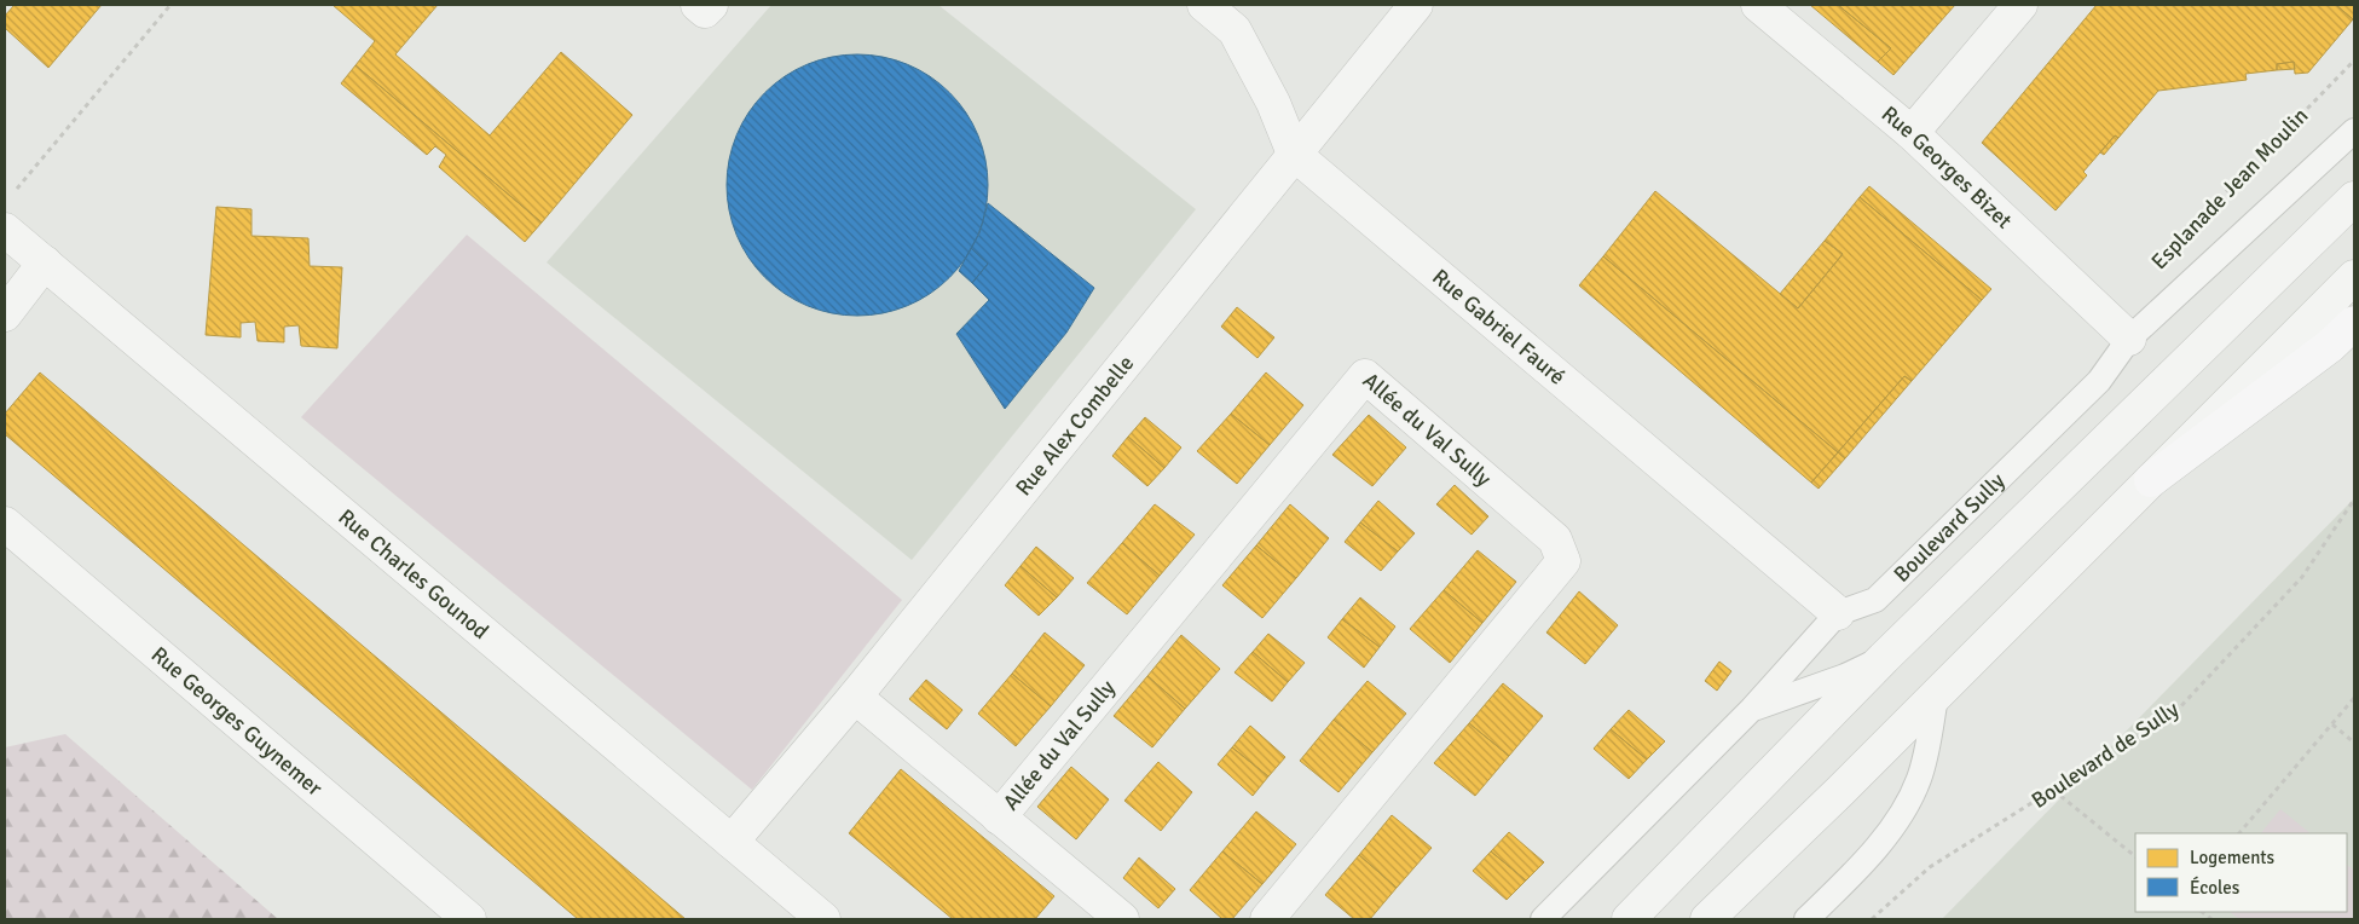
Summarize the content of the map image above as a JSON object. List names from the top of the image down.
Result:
{
  "streets": {
    "street": [
      "Rue Georges Bizet",
      "Rue Gabriel Fauré",
      "Rue Alex Combelle",
      "Allée du Val Sully",
      "Rue Charles Gounod",
      "Rue Georges Guynemer"
    ],
    "lane": ["Boulevard Sully"],
    "path": ["Esplanade Jean Moulin", "Boulevard de Sully"]
  },
  "crossings": [
    ["Rue Georges Bizet", "Boulevard Sully"],
    ["Rue Gabriel Fauré", "Rue Alex Combelle"],
    ["Rue Gabriel Fauré", "Boulevard Sully"],
    ["Rue Alex Combelle", "Allée du Val Sully"],
    ["Rue Alex Combelle", "Rue Charles Gounod"]
  ],
  "legend": ["Logements", "Écoles"]
}
